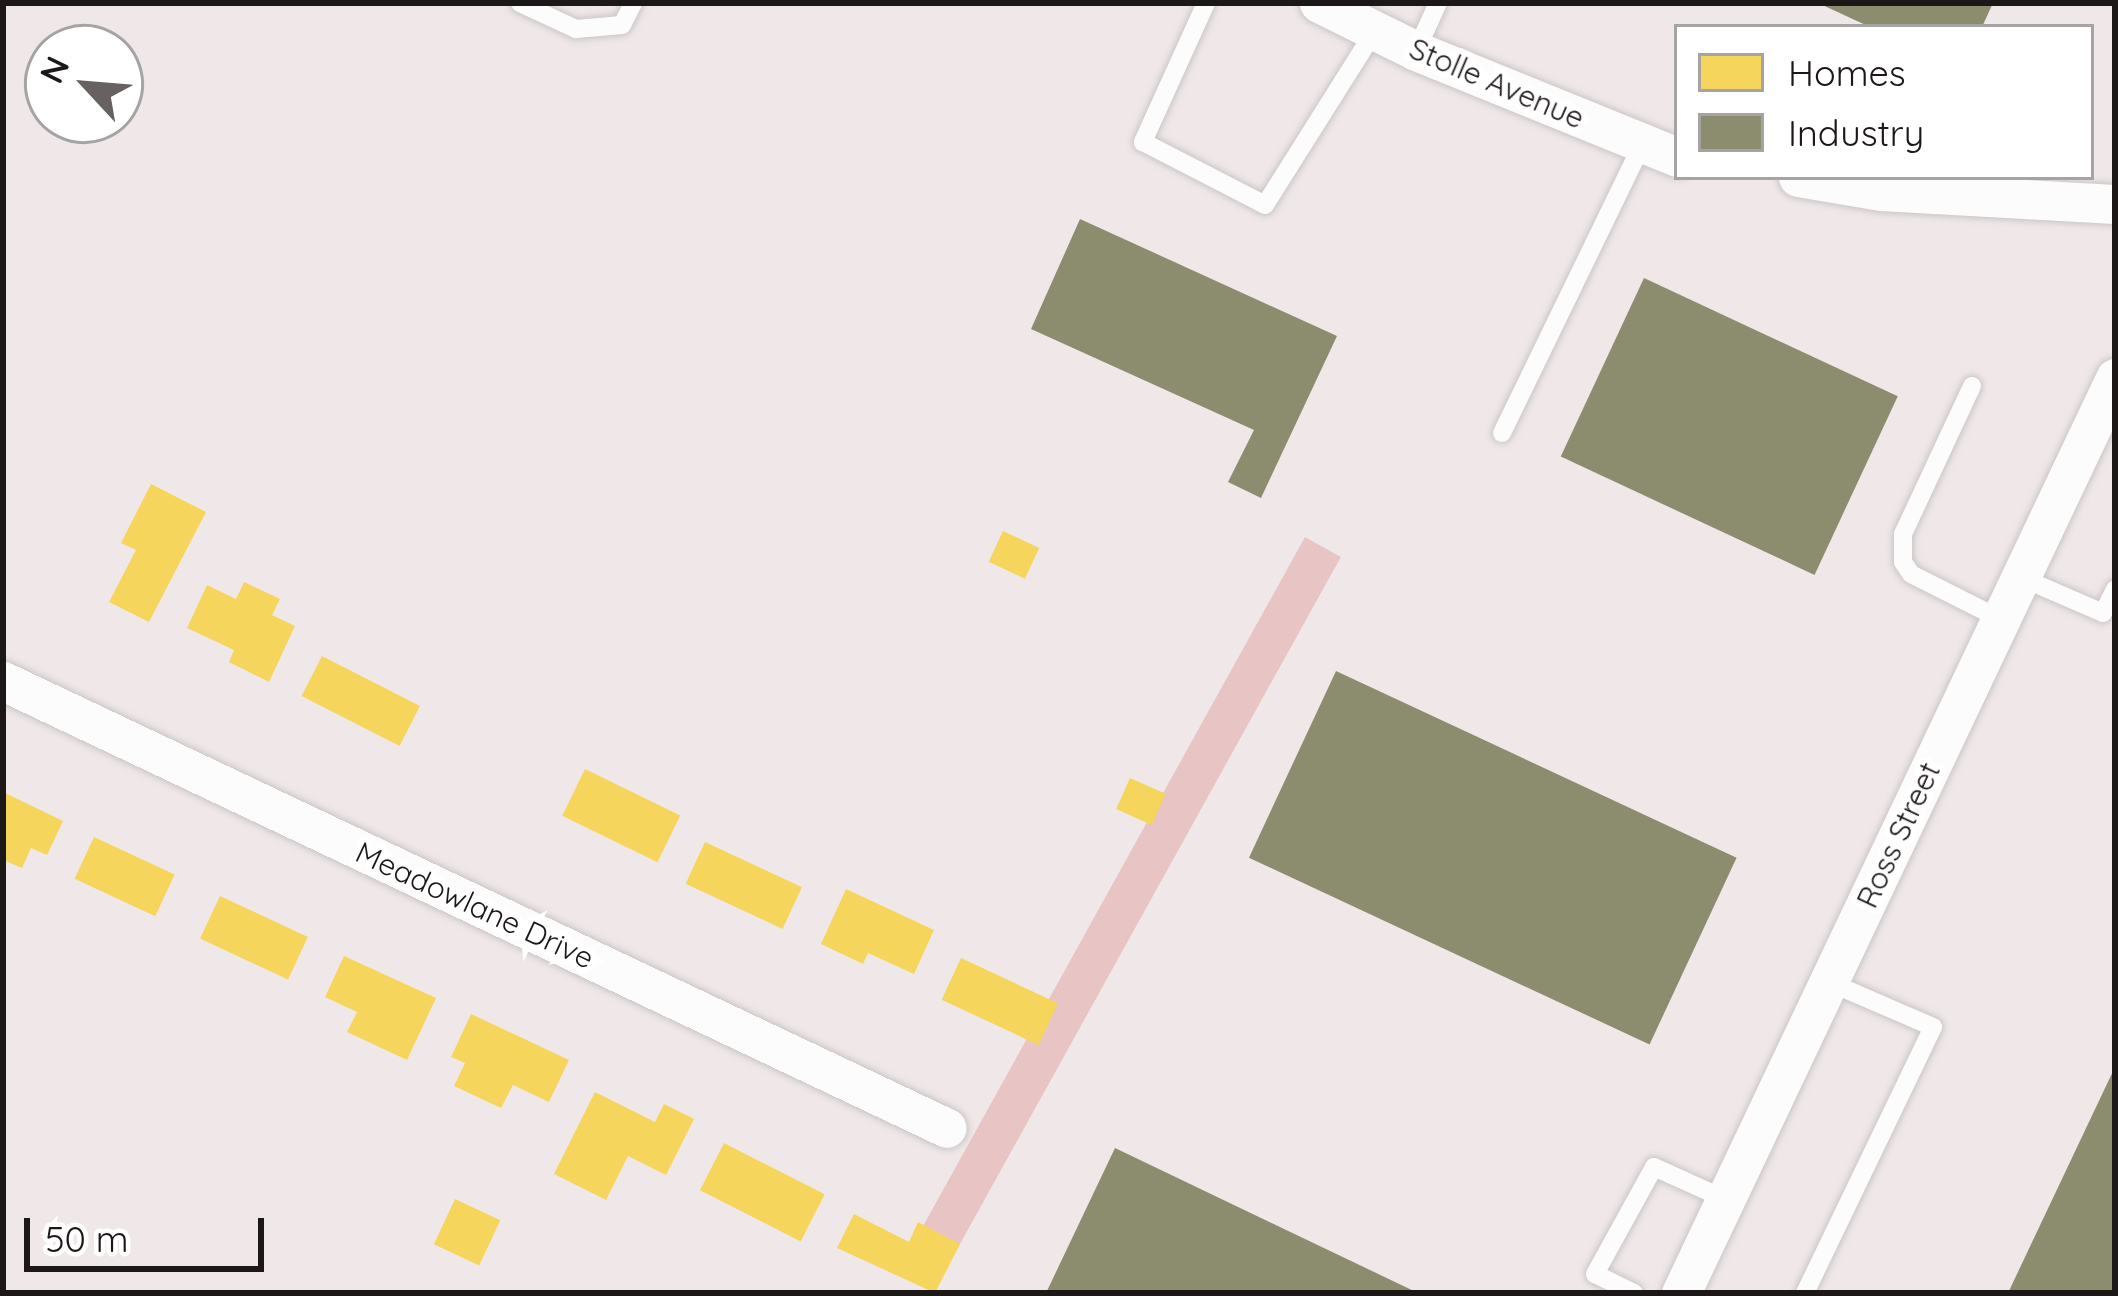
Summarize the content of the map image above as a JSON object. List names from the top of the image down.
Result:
{
  "streets": {
    "street": ["Stolle Avenue", "Ross Street", "Meadowlane Drive"]
  },
  "legend": ["Homes", "Industry"],
  "scale_bar": "50 m",
  "north": "top left"
}
